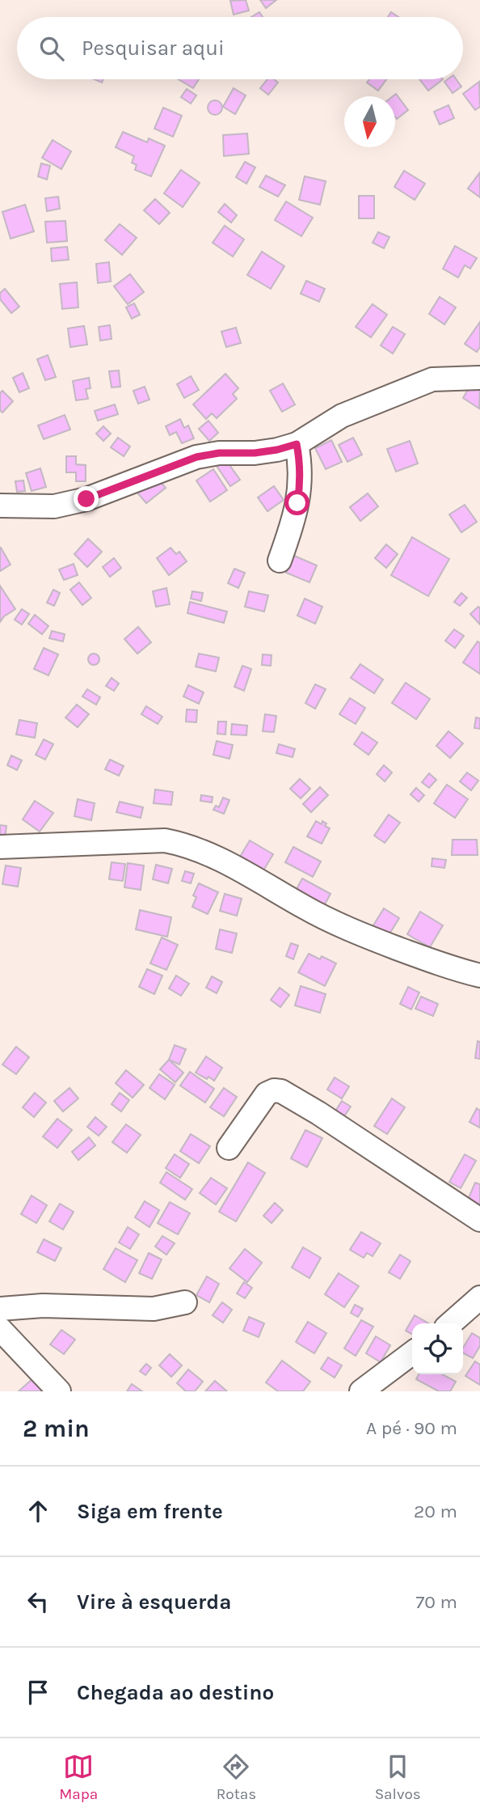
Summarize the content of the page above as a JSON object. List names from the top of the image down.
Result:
{
  "north": "bottom",
  "page": {
    "search": "Pesquisar aqui",
    "heading": ["2 min", "A pé · 90 m"],
    "list": [
      ["Siga em frente", "20 m"],
      ["Vire à esquerda", "70 m"],
      "Chegada ao destino"
    ],
    "nav": ["Mapa", "Rotas", "Salvos"]
  }
}
